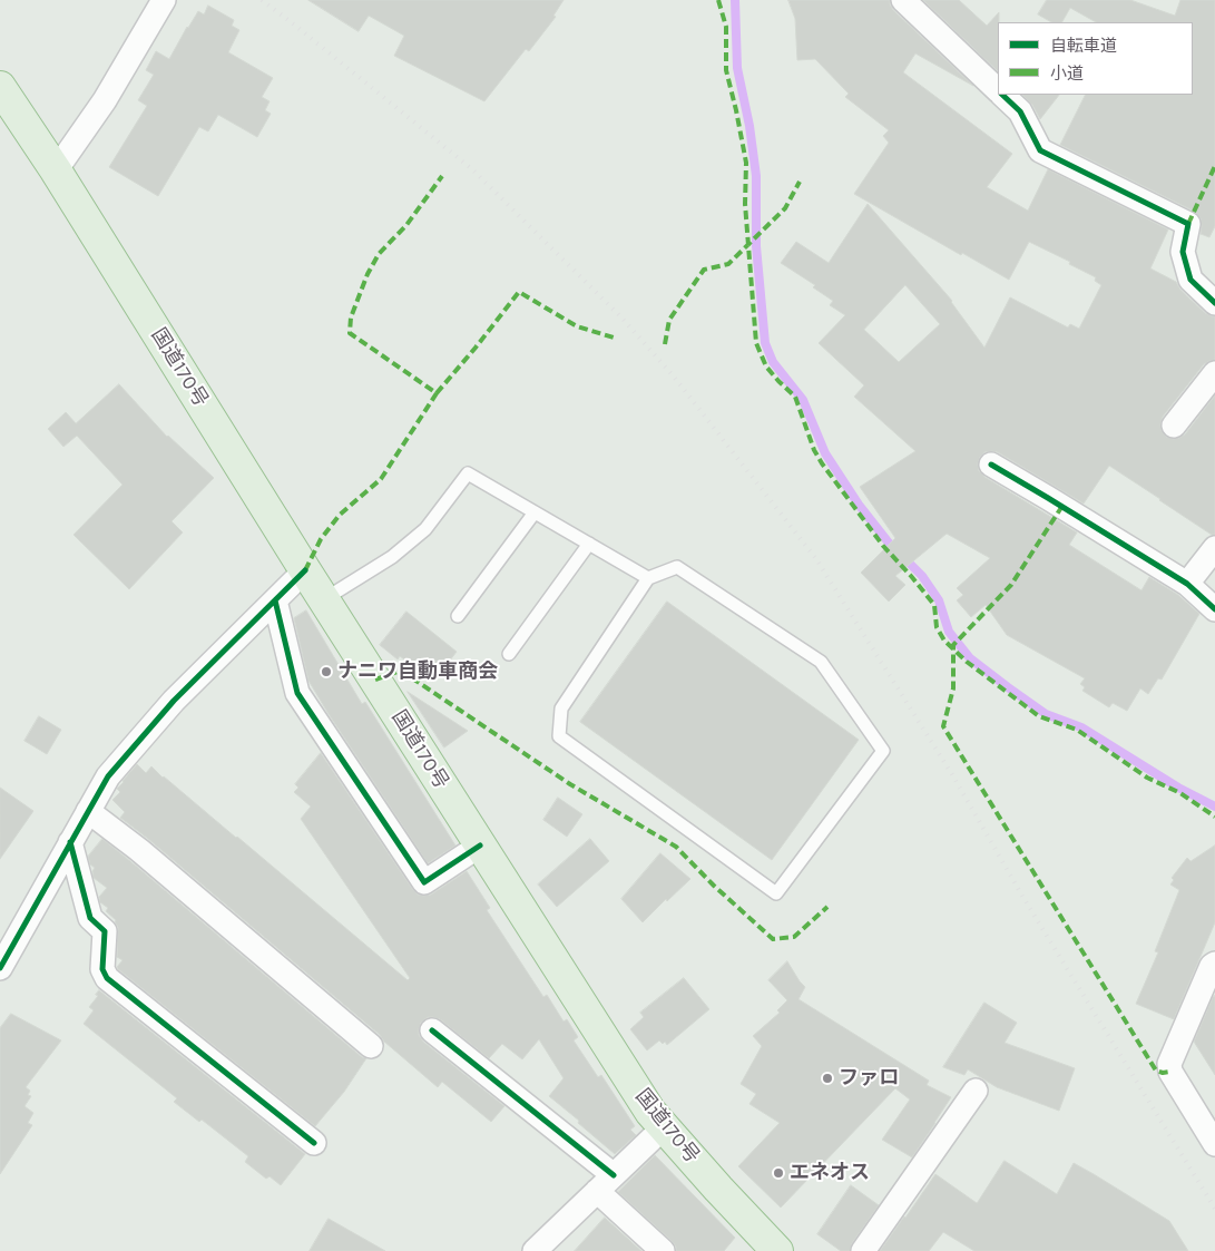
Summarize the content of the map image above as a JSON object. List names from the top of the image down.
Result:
{
  "streets": {
    "highway": ["国道170号"]
  },
  "places": ["ナニワ自動車商会", "ファロ", "エネオス"],
  "legend": ["自転車道", "小道"]
}
